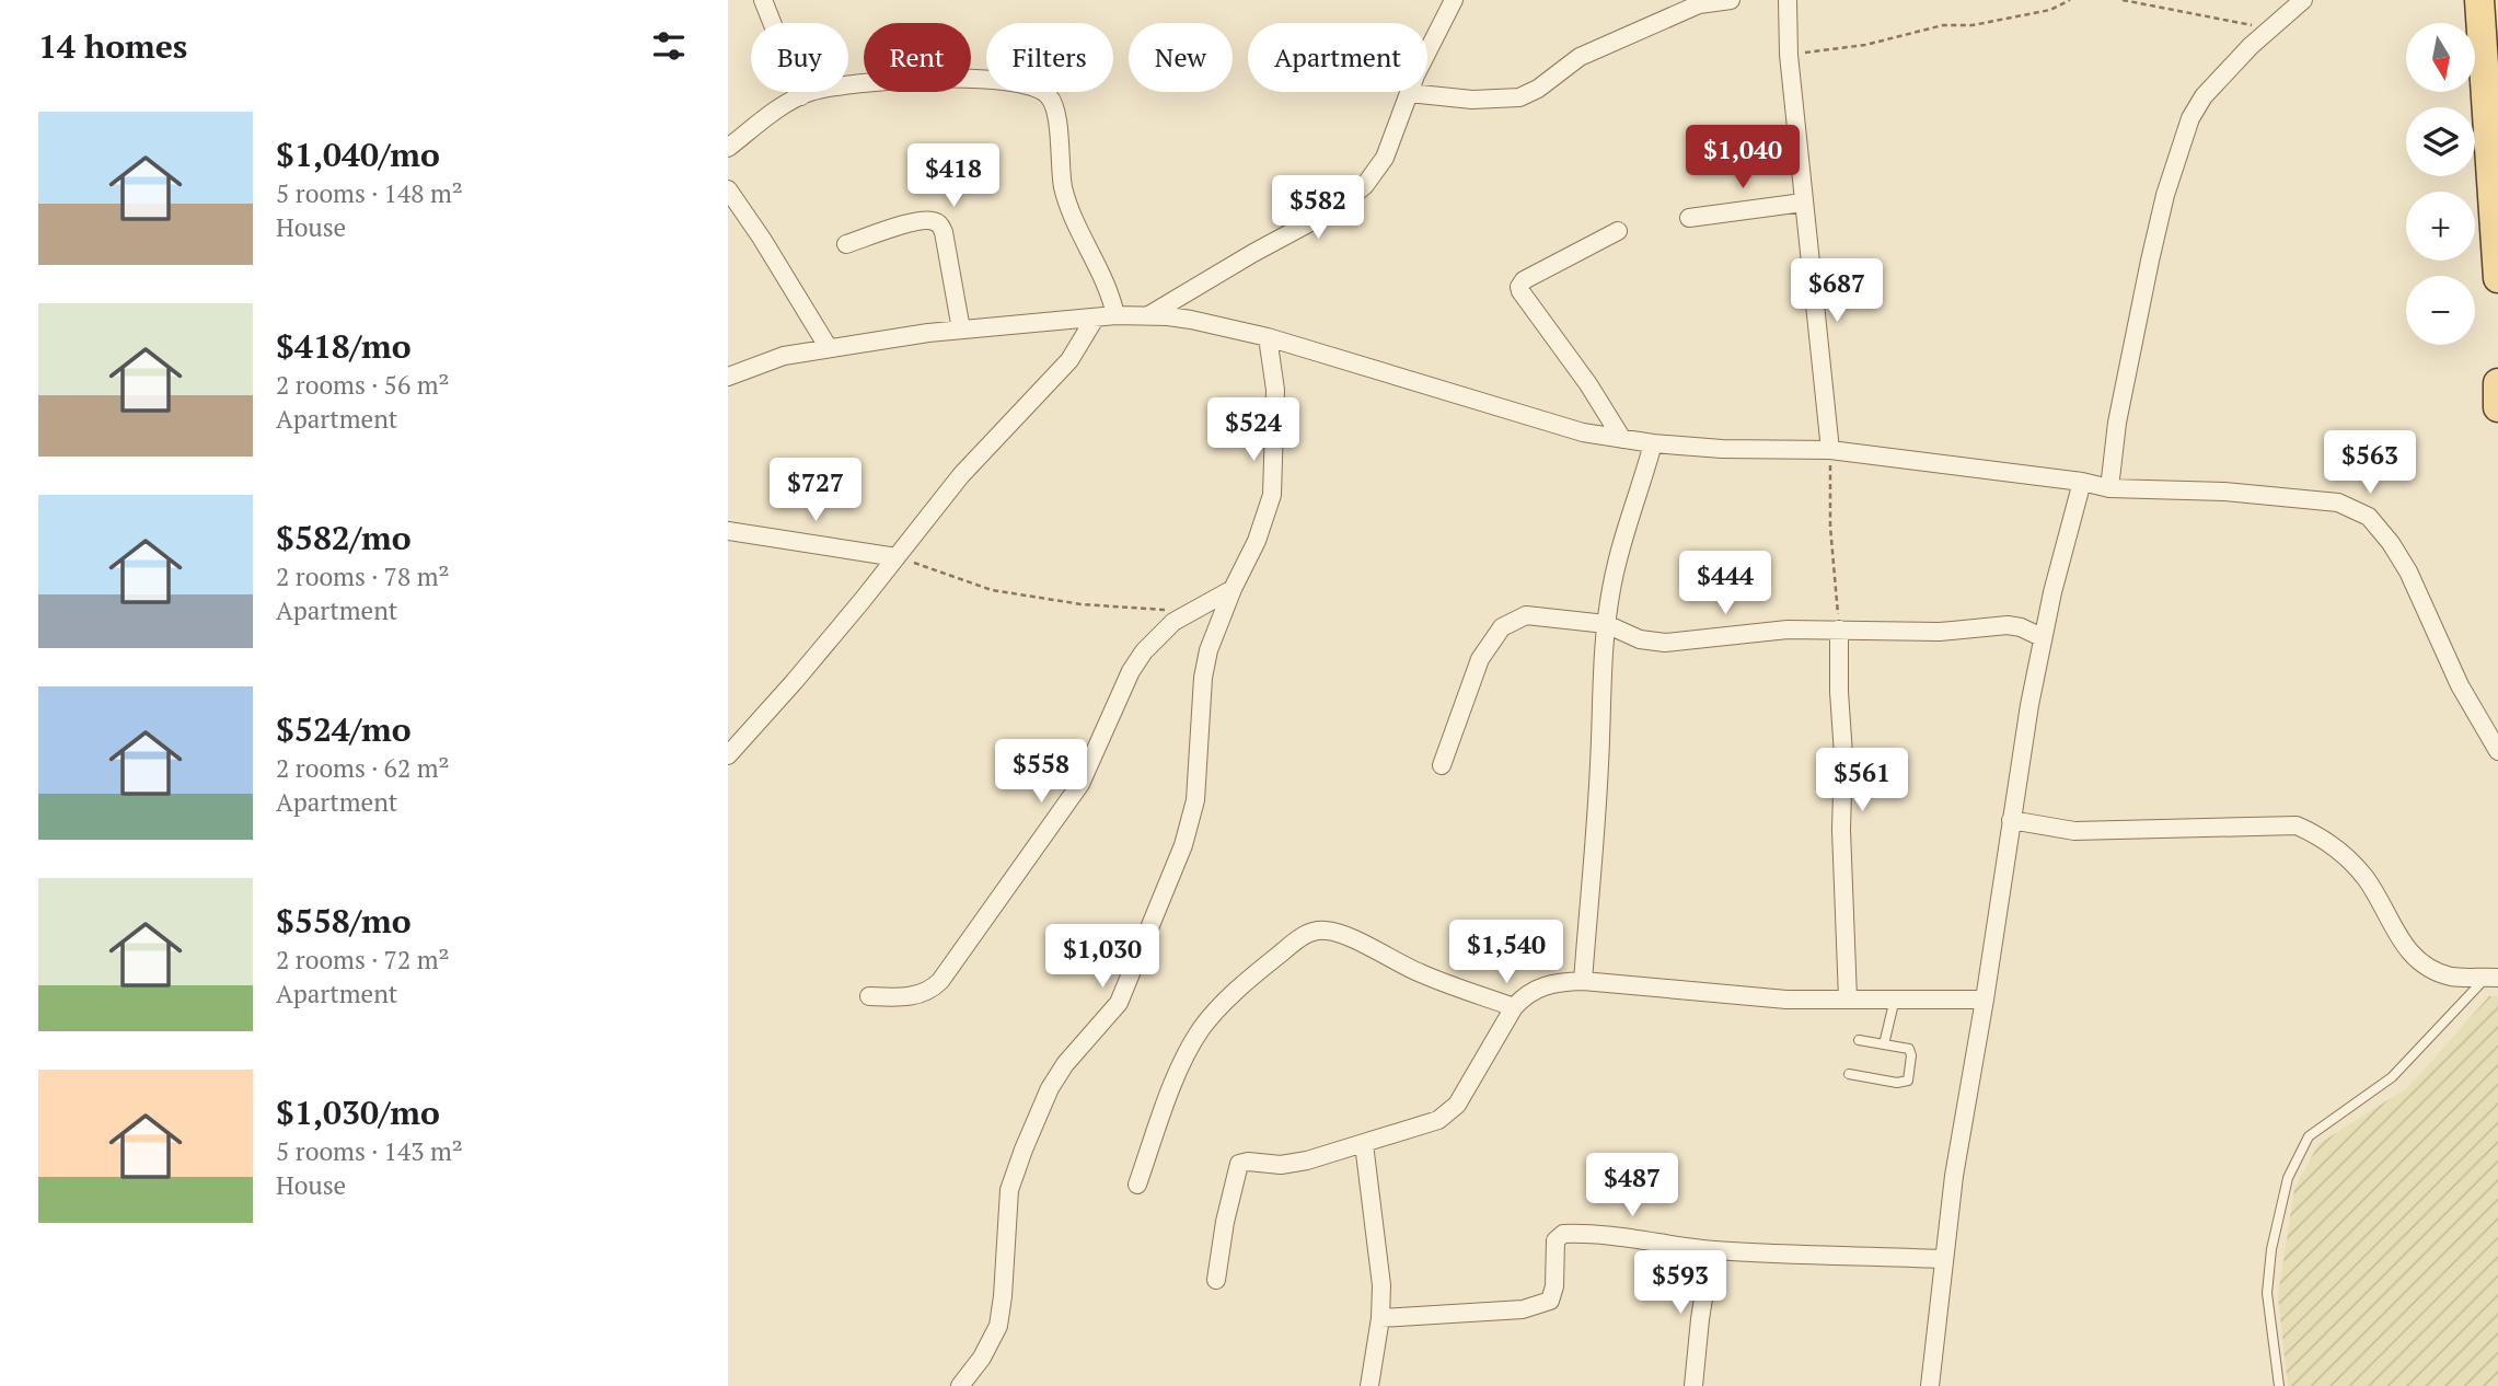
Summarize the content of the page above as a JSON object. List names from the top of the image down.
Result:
{
  "north": "bottom",
  "page": {
    "heading": "14 homes",
    "map_buttons": ["+", "−"],
    "chip": [
      "Buy",
      "Rent",
      "Filters",
      "New",
      "Apartment"
    ],
    "list": [
      {
        "name": "$1,040/mo",
        "note": "5 rooms · 148 m² · House"
      },
      {
        "name": "$418/mo",
        "note": "2 rooms · 56 m² · Apartment"
      },
      {
        "name": "$582/mo",
        "note": "2 rooms · 78 m² · Apartment"
      },
      {
        "name": "$524/mo",
        "note": "2 rooms · 62 m² · Apartment"
      },
      {
        "name": "$558/mo",
        "note": "2 rooms · 72 m² · Apartment"
      },
      {
        "name": "$1,030/mo",
        "note": "5 rooms · 143 m² · House"
      }
    ],
    "price": [
      "$1,040",
      "$418",
      "$582",
      "$687",
      "$524",
      "$563",
      "$727",
      "$444",
      "$558",
      "$561",
      "$1,540",
      "$1,030",
      "$487",
      "$593"
    ]
  }
}
